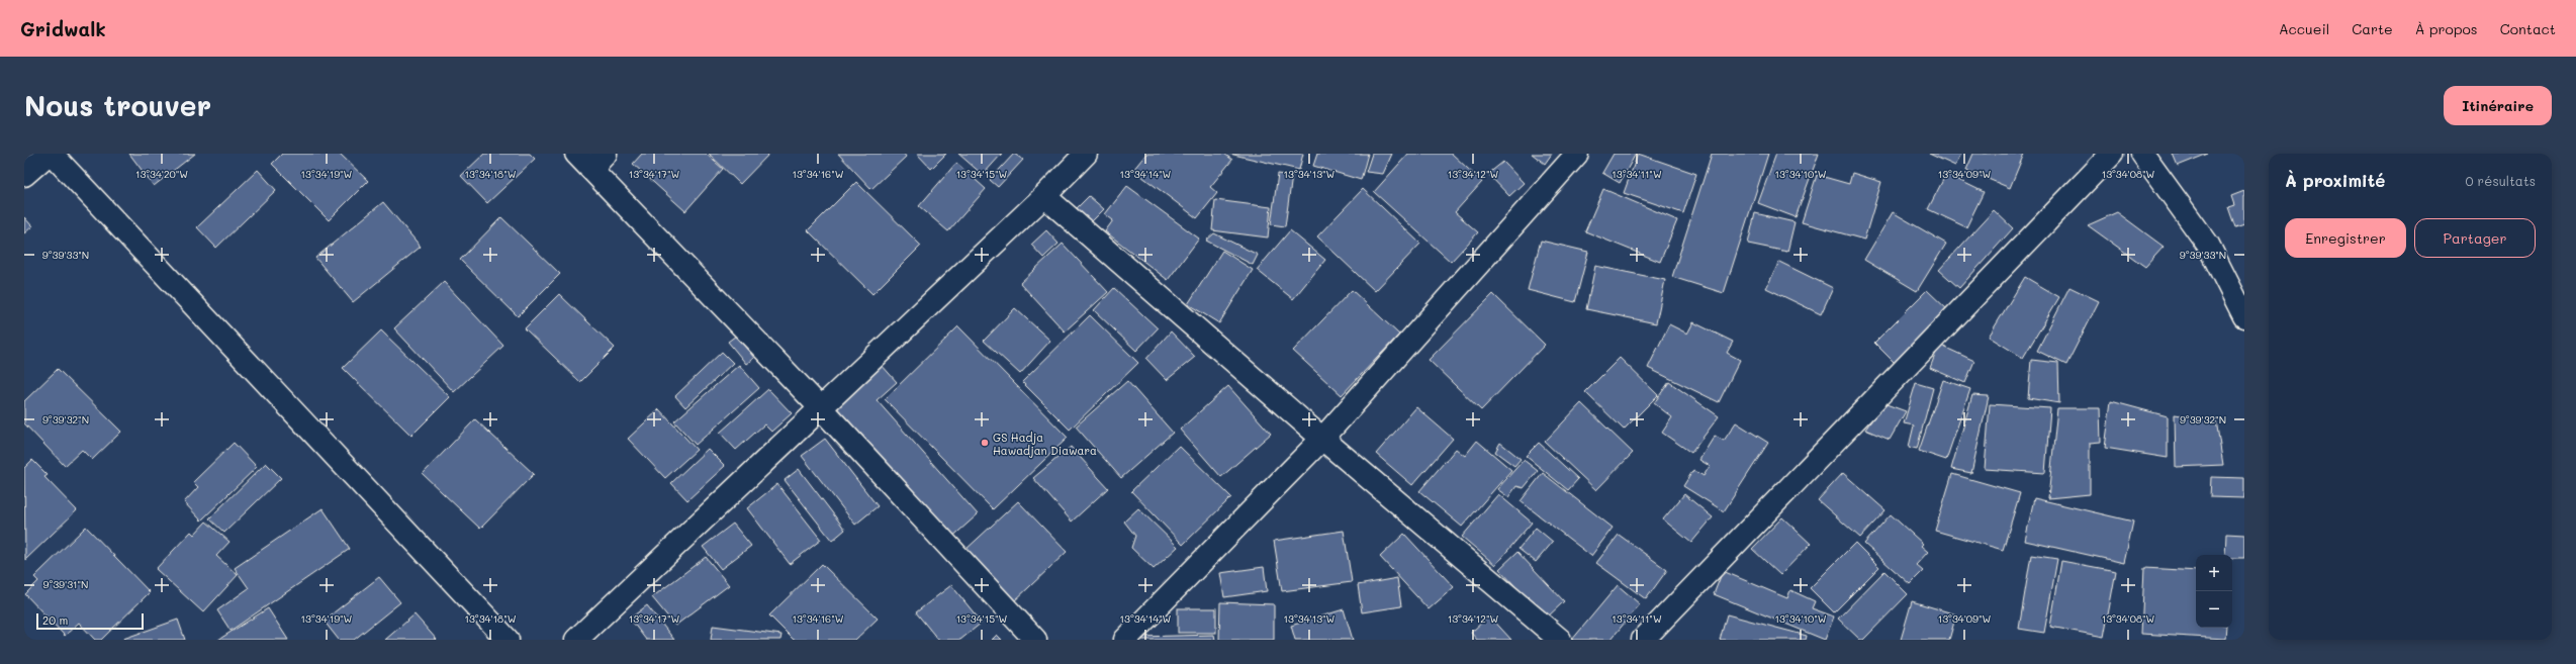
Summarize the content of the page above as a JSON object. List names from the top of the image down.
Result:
{
  "places": ["GS Hadja Hawadjan Diawara"],
  "scale_bar": "20 m",
  "page": {
    "header": "Gridwalk",
    "nav": [
      "Accueil",
      "Carte",
      "À propos",
      "Contact"
    ],
    "buttons": [
      "Itinéraire",
      ["Enregistrer", "Partager"]
    ],
    "title": "Nous trouver",
    "heading": ["À proximité", "0 résultats"],
    "map_buttons": ["+", "−"],
    "scale": "20 m"
  },
  "coordinates": [
    "13°34'20\"W",
    "13°34'19\"W",
    "13°34'18\"W",
    "13°34'17\"W",
    "13°34'16\"W",
    "13°34'15\"W",
    "13°34'14\"W",
    "13°34'13\"W",
    "13°34'12\"W",
    "13°34'11\"W",
    "13°34'10\"W",
    "13°34'09\"W",
    "13°34'08\"W",
    "9°39'33\"N",
    "9°39'32\"N",
    "9°39'31\"N"
  ]
}
